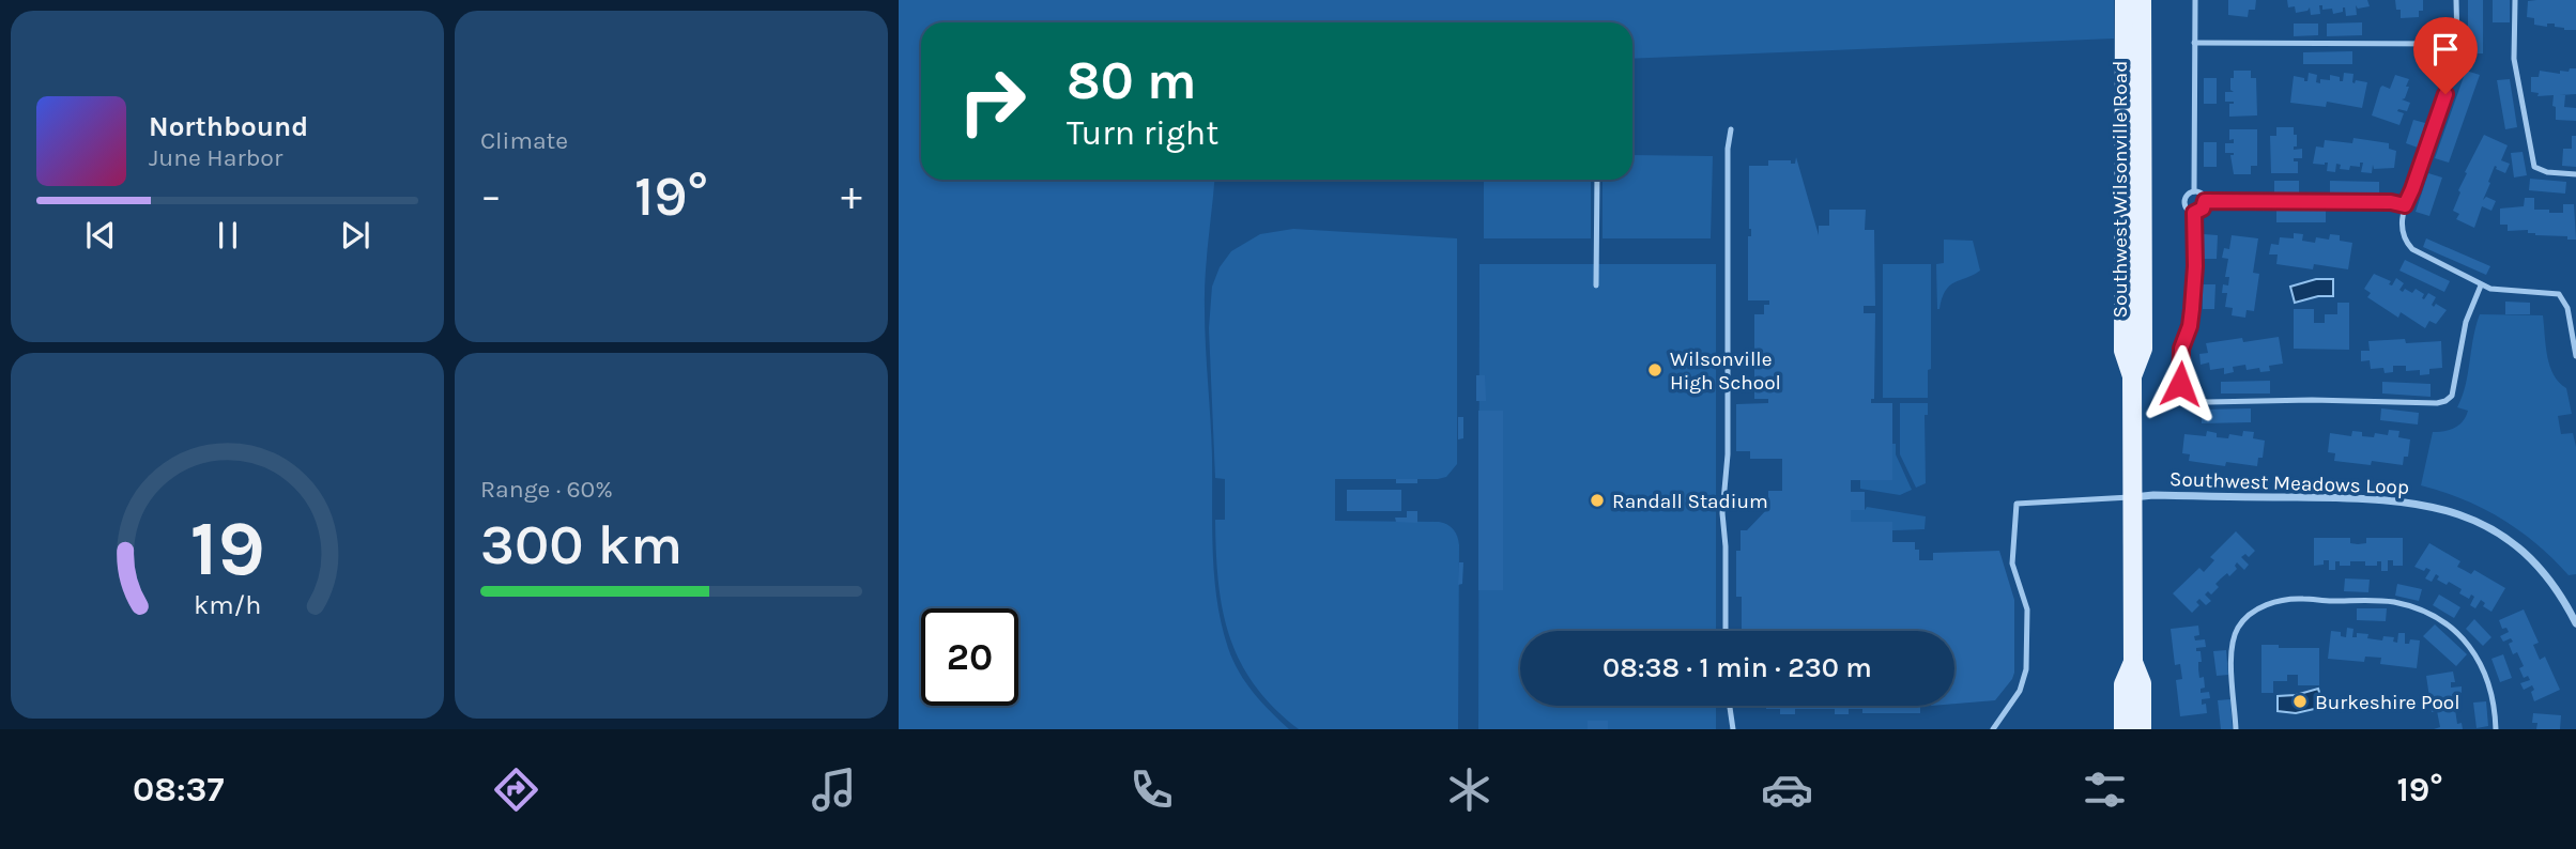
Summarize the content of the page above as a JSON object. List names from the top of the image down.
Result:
{
  "streets": {
    "main road": ["Southwest Wilsonville Road"],
    "street": ["Southwest Meadows Loop"]
  },
  "crossings": [
    ["Southwest Wilsonville Road", "Southwest Meadows Loop"]
  ],
  "places": ["Wilsonville High School", "Randall Stadium", "Burkeshire Pool"],
  "page": {
    "tile": [
      "Climate",
      ["Range · 60%", "300 km"]
    ],
    "turn": ["80 m", "Turn right"],
    "song": ["Northbound", "June Harbor"],
    "heat": ["−", "19°", "+"],
    "limit": "20",
    "trip": "08:38 · 1 min · 230 m",
    "tabs": ["08:37", "19°"],
    "gauge": ["19", "km/h"]
  }
}
